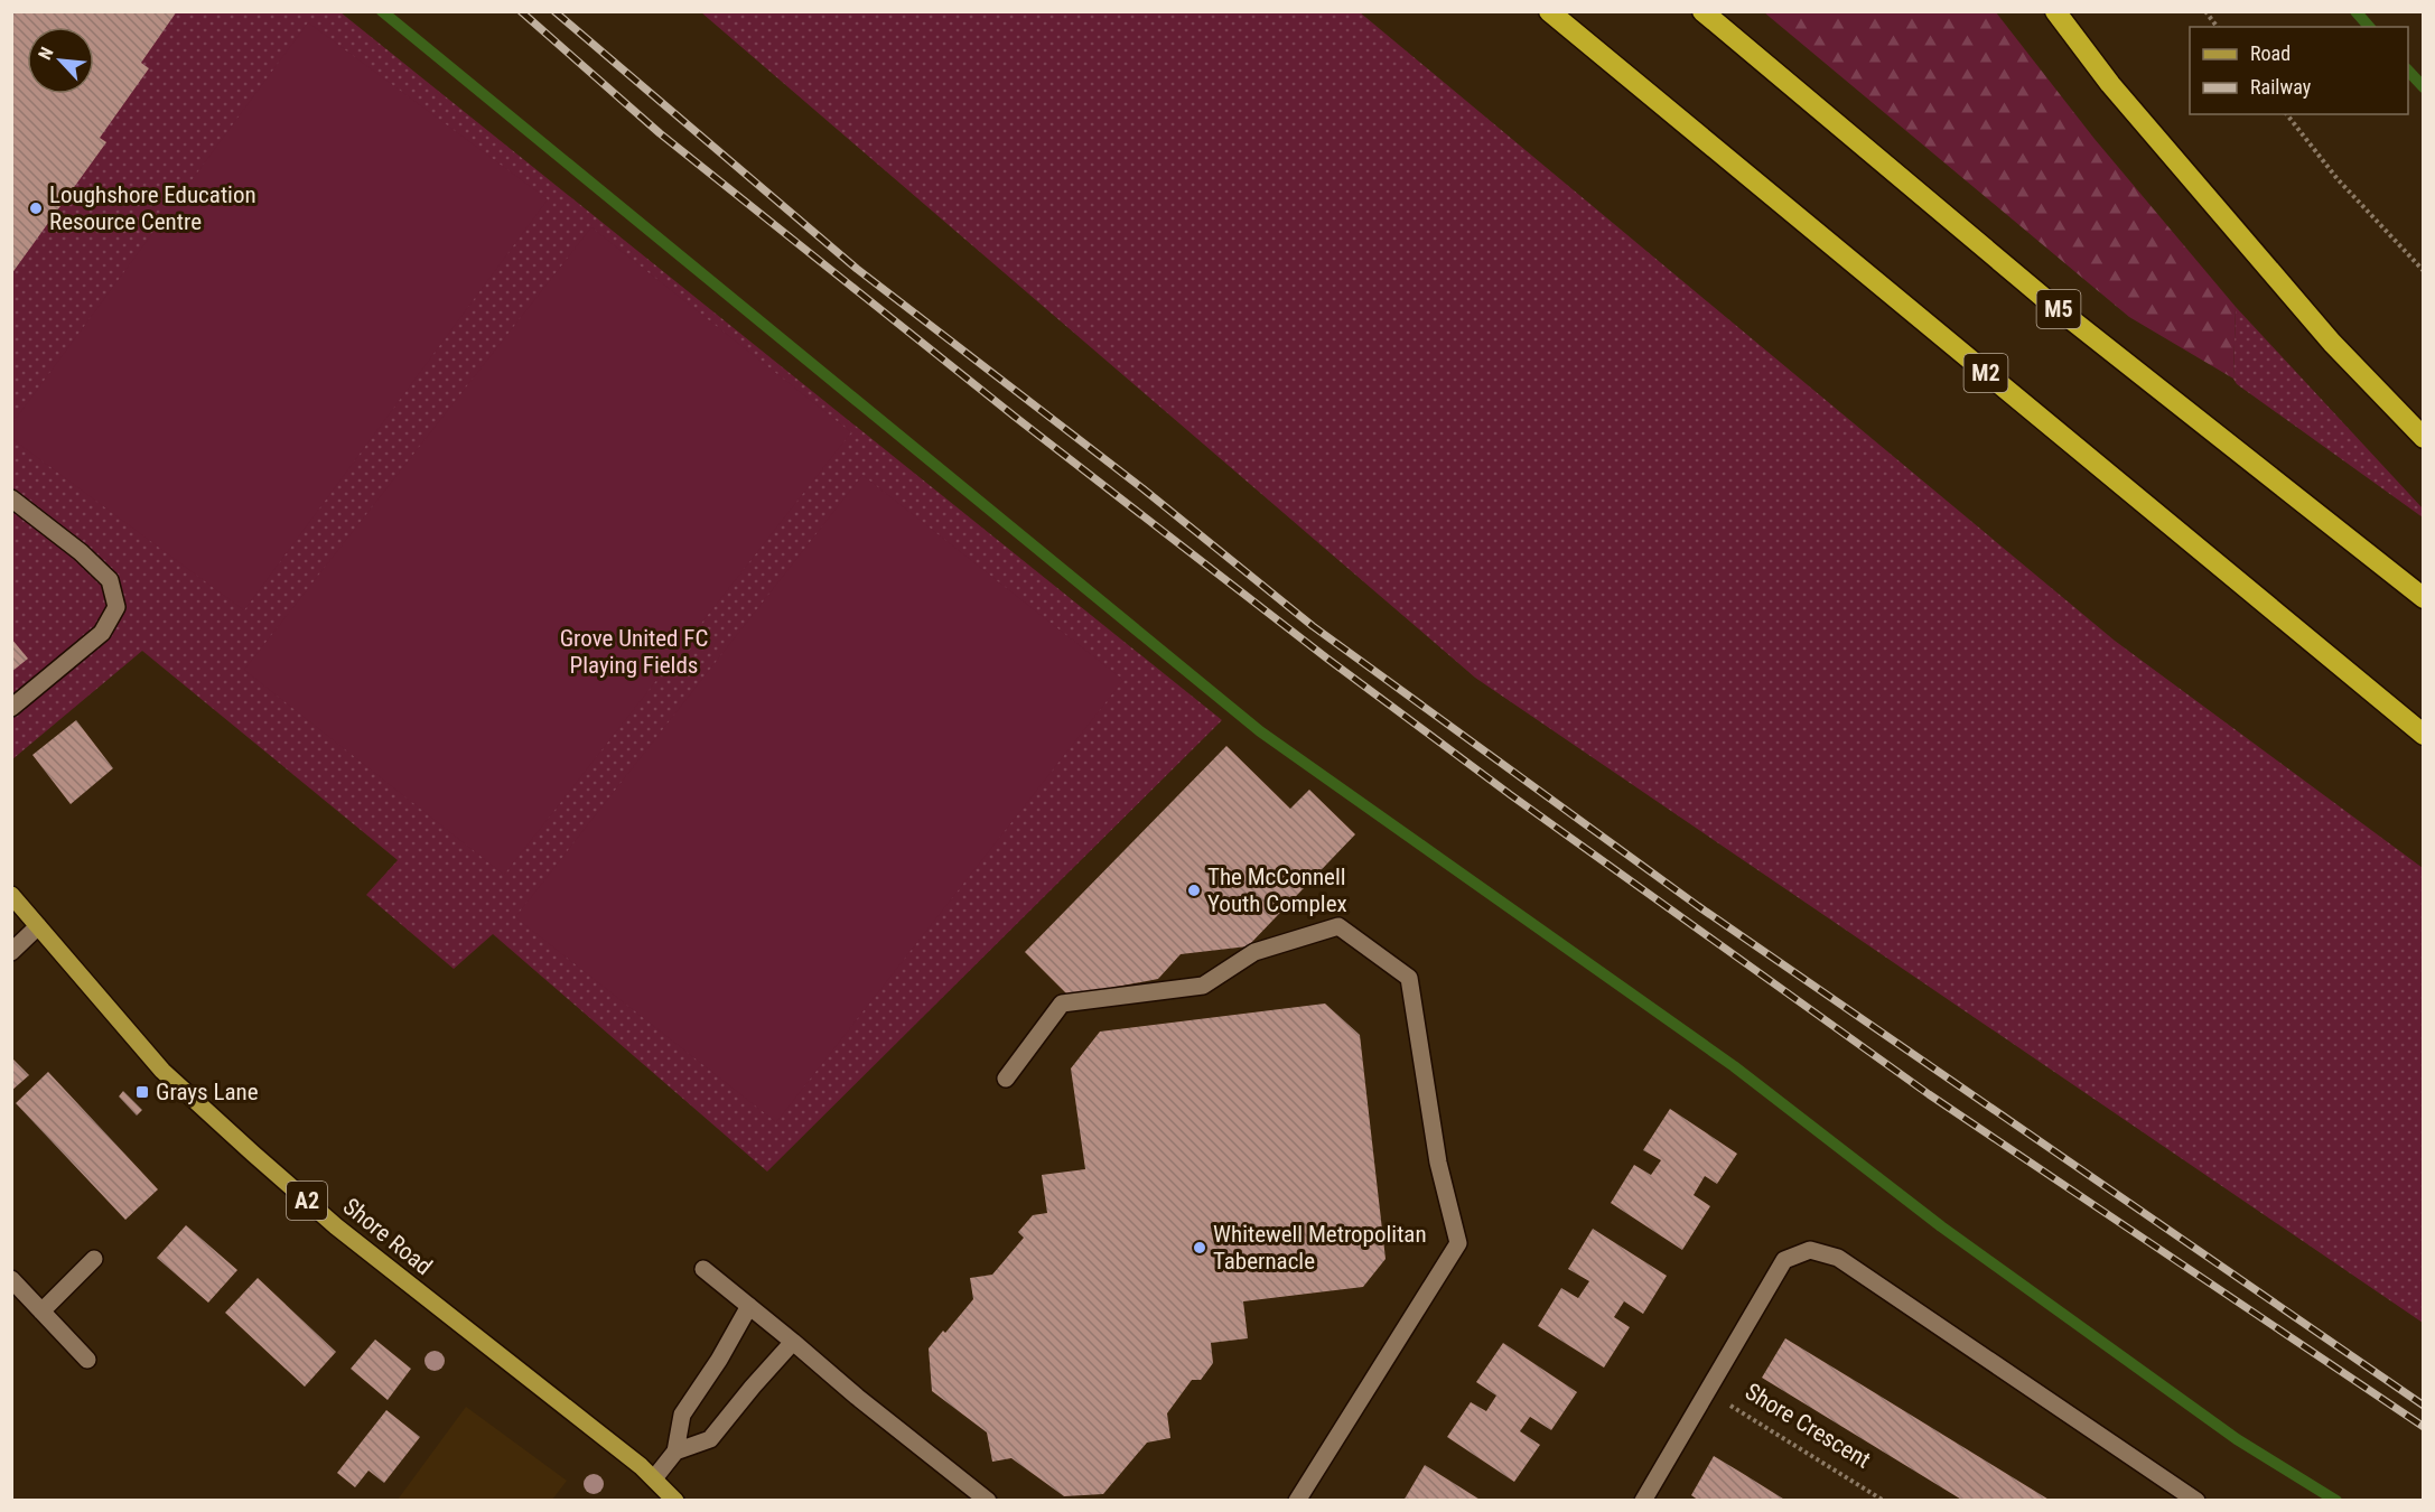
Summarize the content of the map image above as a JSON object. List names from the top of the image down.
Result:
{
  "streets": {
    "highway": ["M5", "M2"],
    "main road": ["A2", "Shore Road"],
    "street": ["Shore Crescent"]
  },
  "parks": ["Grove United FC Playing Fields"],
  "places": {
    "other": ["Loughshore Education Resource Centre", "The McConnell Youth Complex", "Whitewell Metropolitan Tabernacle"],
    "transit": ["Grays Lane"]
  },
  "legend": ["Road", "Railway"],
  "north": "top left"
}
